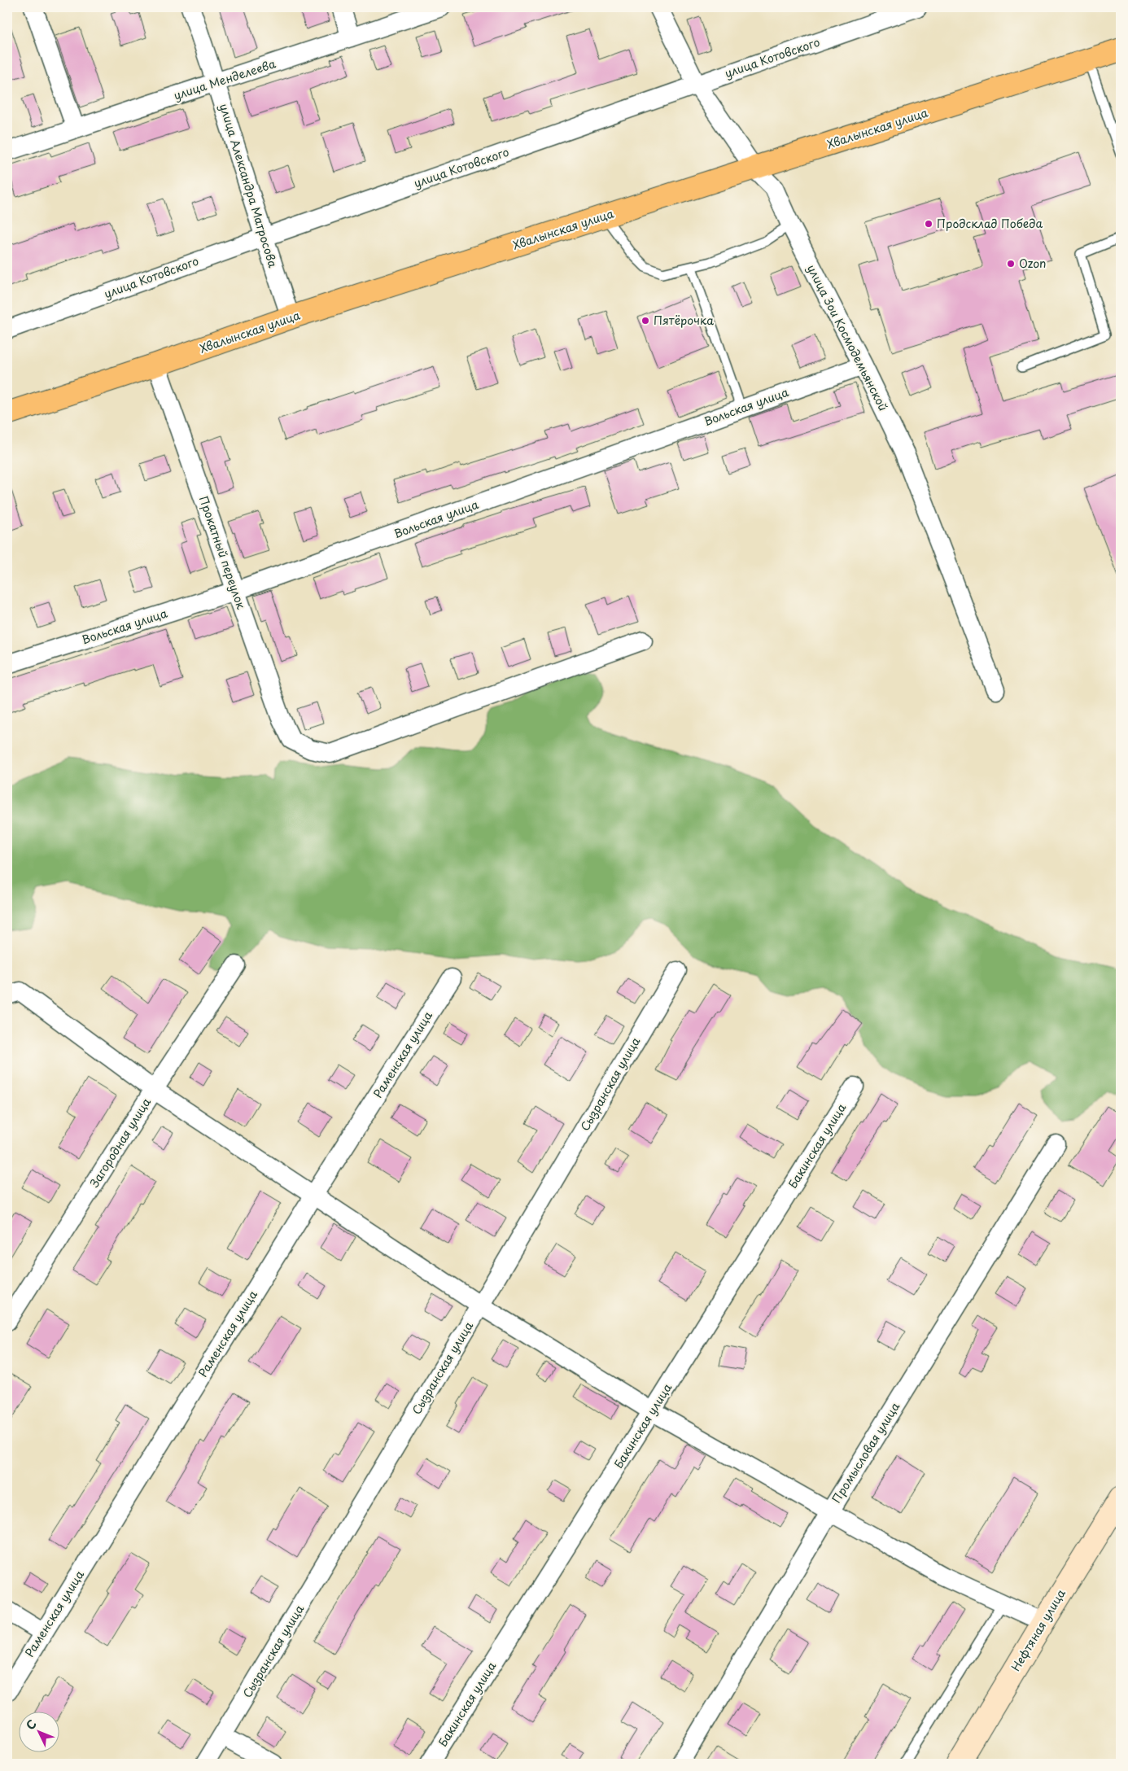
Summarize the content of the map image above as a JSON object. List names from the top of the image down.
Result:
{
  "streets": {
    "main road": ["Хвалынская улица"],
    "street": [
      "улица Котовского",
      "улица Менделеева",
      "улица Александра Матросова",
      "улица Зои Космодемьянской",
      "Вольская улица",
      "Прокатный переулок",
      "Раменская улица",
      "Сызранская улица",
      "Загородная улица",
      "Бакинская улица",
      "Промысловая улица",
      "Нефтяная улица"
    ]
  },
  "crossings": [
    ["улица Котовского", "улица Александра Матросова"],
    ["улица Котовского", "улица Зои Космодемьянской"],
    ["улица Менделеева", "улица Александра Матросова"],
    ["Хвалынская улица", "улица Александра Матросова"],
    ["Хвалынская улица", "улица Зои Космодемьянской"],
    ["Хвалынская улица", "Прокатный переулок"],
    ["улица Зои Космодемьянской", "Вольская улица"],
    ["Вольская улица", "Прокатный переулок"]
  ],
  "places": ["Продсклад Победа", "Ozon", "Пятёрочка"],
  "north": "top left"
}
